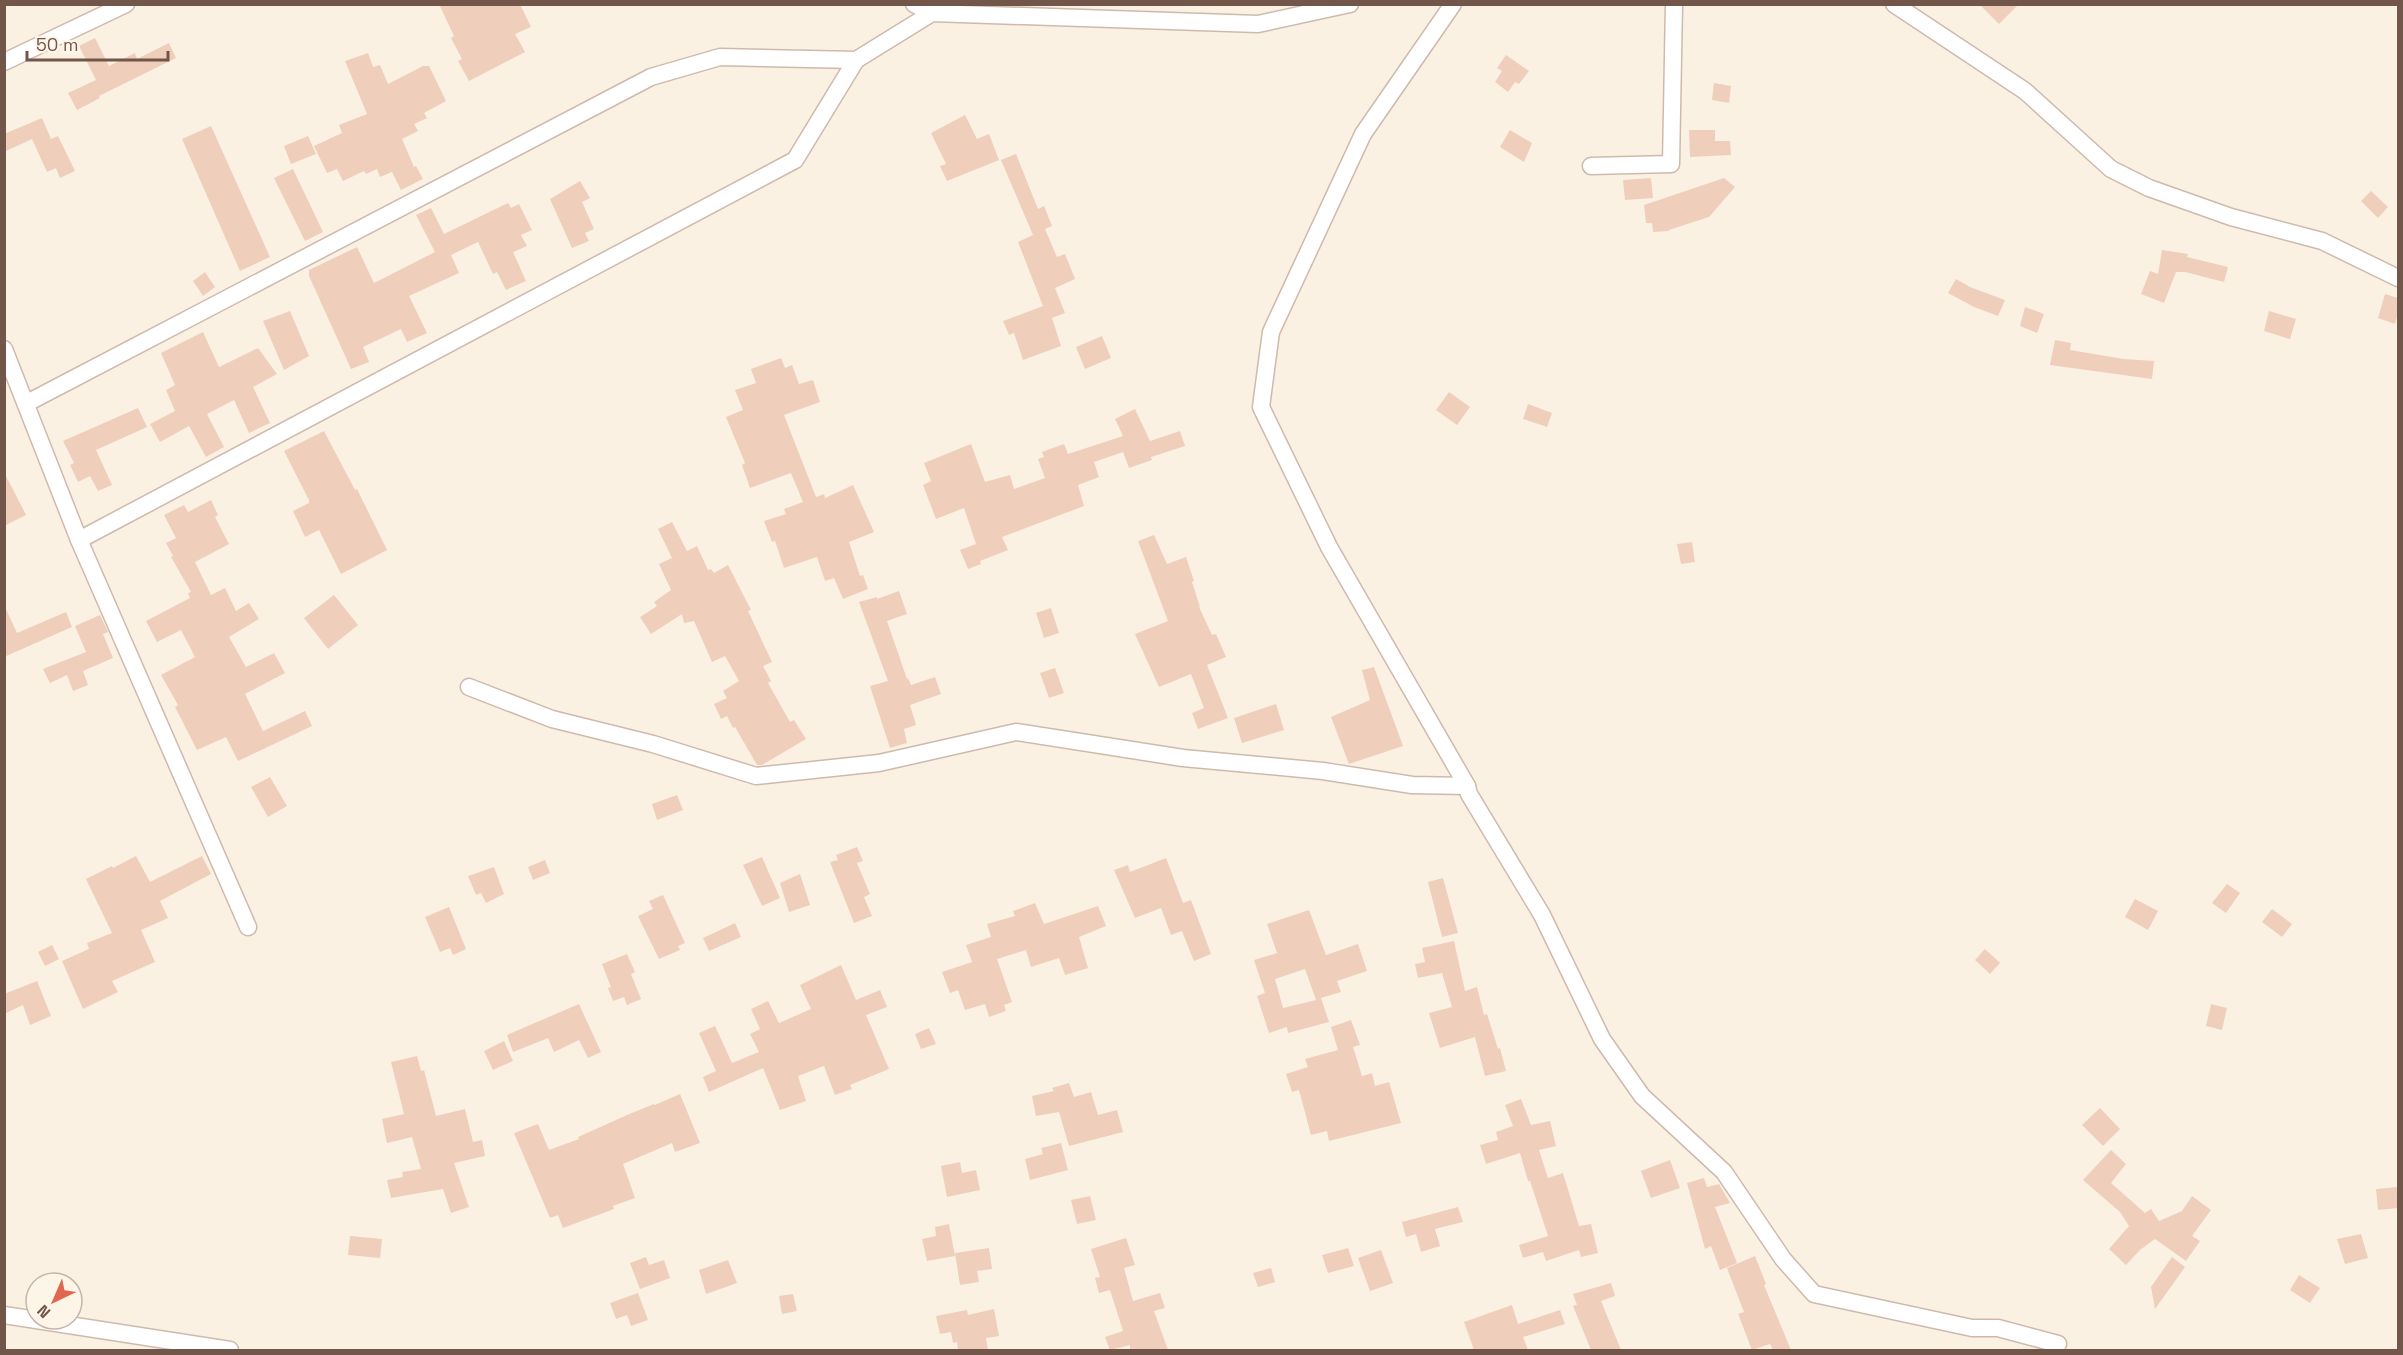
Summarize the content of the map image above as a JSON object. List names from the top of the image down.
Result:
{
  "scale_bar": "50 m",
  "north": "bottom left"
}
